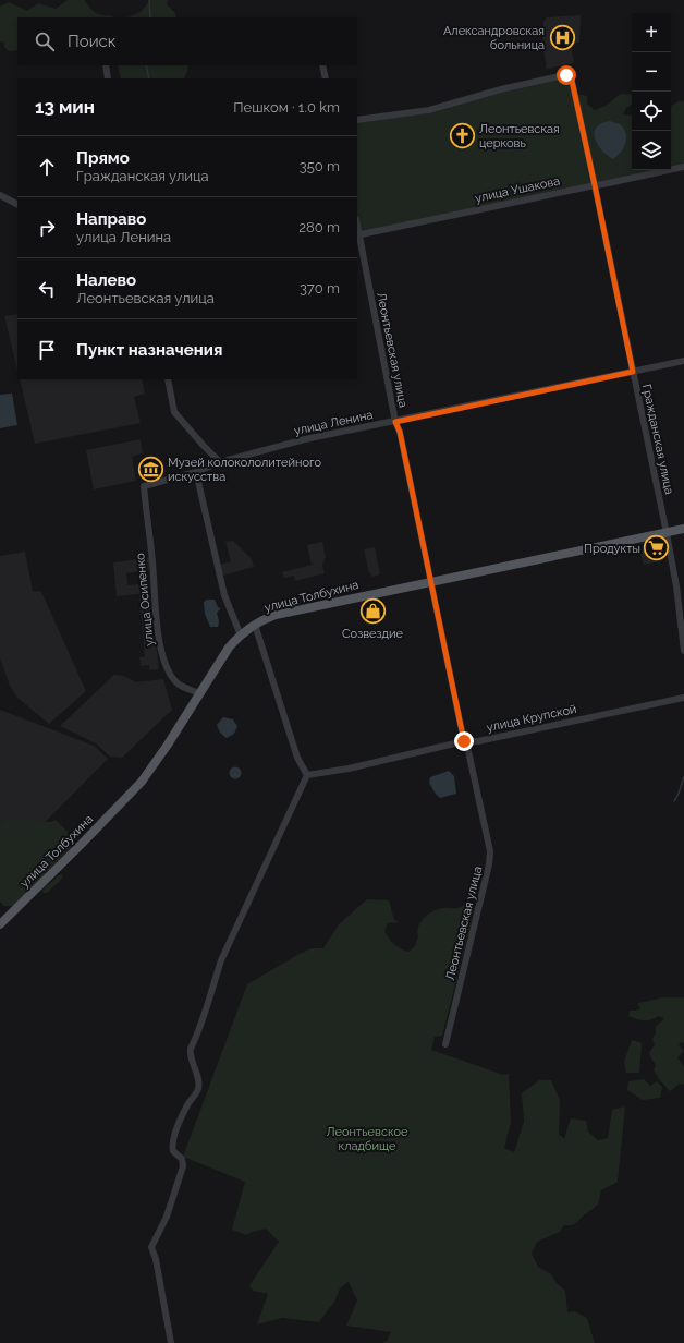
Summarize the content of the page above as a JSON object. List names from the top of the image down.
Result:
{
  "streets": {
    "main road": ["улица Толбухина"],
    "street": [
      "улица Ушакова",
      "Леонтьевская улица",
      "улица Ленина",
      "Гражданская улица",
      "улица Осипенко",
      "улица Крупской"
    ]
  },
  "crossings": [
    ["улица Ушакова", "Леонтьевская улица"],
    ["улица Ушакова", "Гражданская улица"],
    ["Леонтьевская улица", "улица Ленина"],
    ["Леонтьевская улица", "улица Толбухина"],
    ["Леонтьевская улица", "улица Крупской"],
    ["улица Ленина", "Гражданская улица"],
    ["улица Ленина", "улица Осипенко"],
    ["Гражданская улица", "улица Толбухина"],
    ["улица Толбухина", "улица Осипенко"]
  ],
  "parks": ["Леонтьевское кладбище"],
  "places": {
    "hospital": ["Александровская больница"],
    "church": ["Леонтьевская церковь"],
    "museum": ["Музей колокололитейного искусства"],
    "supermarket": ["Продукты"],
    "shop": ["Созвездие"]
  },
  "page": {
    "map_buttons": ["+", "−"],
    "search": "Поиск",
    "heading": ["13 мин", "Пешком · 1.0 km"],
    "list": [
      ["Прямо", "Гражданская улица", "350 m"],
      ["Направо", "улица Ленина", "280 m"],
      ["Налево", "Леонтьевская улица", "370 m"],
      "Пункт назначения"
    ]
  }
}
